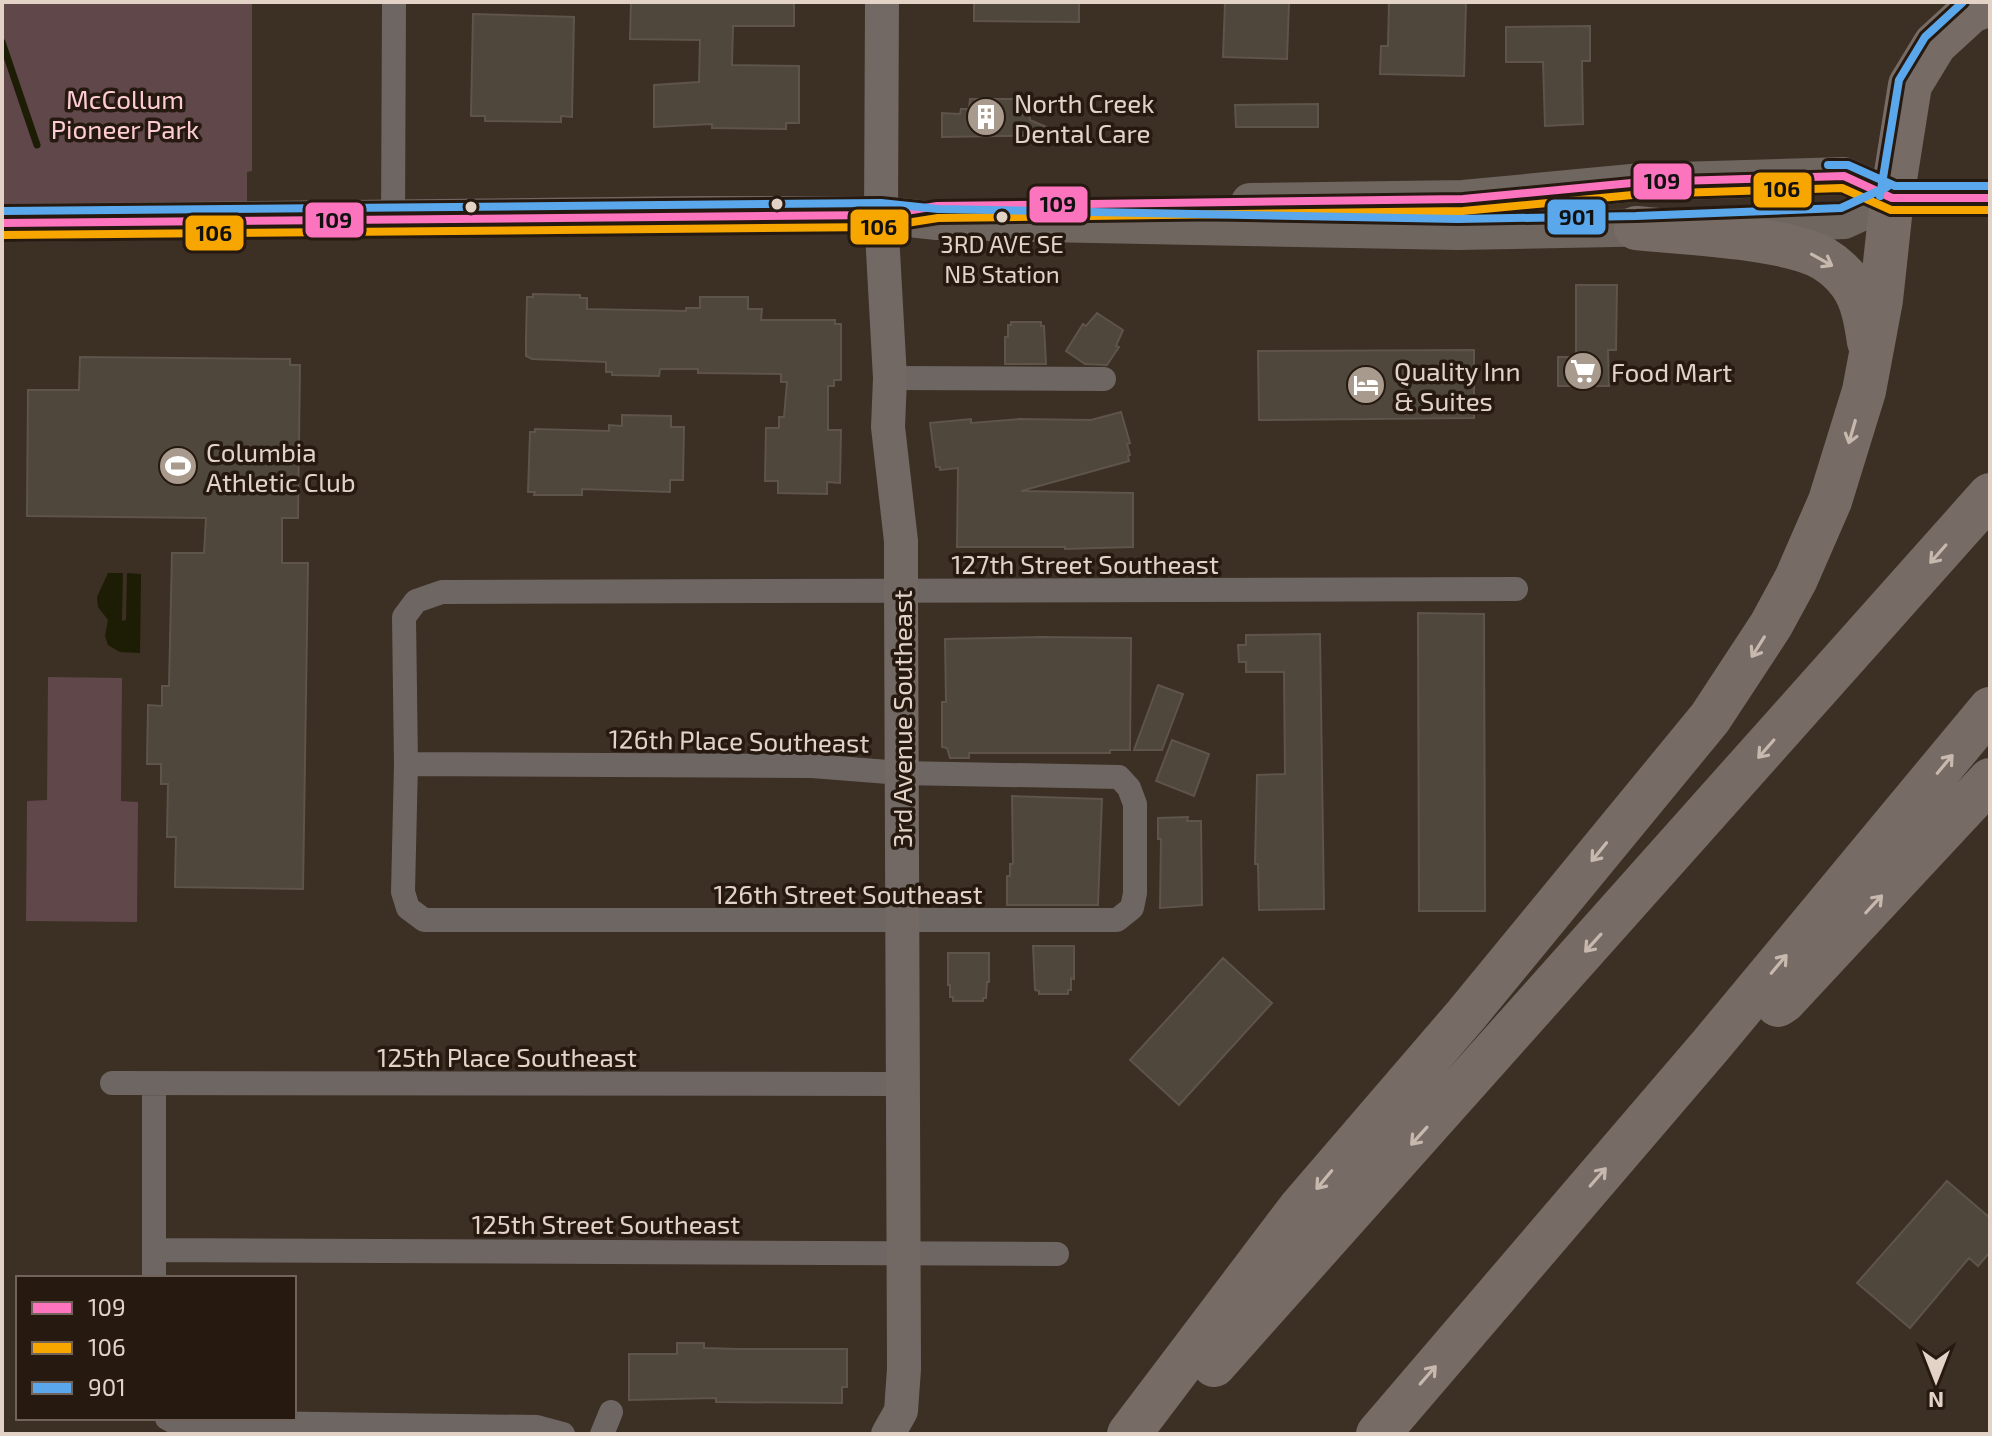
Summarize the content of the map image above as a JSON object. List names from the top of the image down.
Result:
{
  "streets": {
    "street": [
      "127th Street Southeast",
      "3rd Avenue Southeast",
      "126th Place Southeast",
      "126th Street Southeast",
      "125th Place Southeast",
      "125th Street Southeast"
    ]
  },
  "crossings": [
    ["127th Street Southeast", "3rd Avenue Southeast"],
    ["127th Street Southeast", "126th Place Southeast"],
    ["127th Street Southeast", "126th Street Southeast"],
    ["3rd Avenue Southeast", "126th Place Southeast"],
    ["3rd Avenue Southeast", "126th Street Southeast"],
    ["3rd Avenue Southeast", "125th Place Southeast"],
    ["3rd Avenue Southeast", "125th Street Southeast"],
    ["126th Place Southeast", "126th Street Southeast"]
  ],
  "parks": ["McCollum Pioneer Park"],
  "places": {
    "building": ["North Creek Dental Care"],
    "other": ["3RD AVE SE NB Station"],
    "supermarket": ["Food Mart"],
    "hotel": ["Quality Inn & Suites"],
    "sports": ["Columbia Athletic Club"]
  },
  "lines": ["transit line 901", "transit line 109", "transit line 106"],
  "legend": ["109", "106", "901"],
  "north": "bottom"
}
